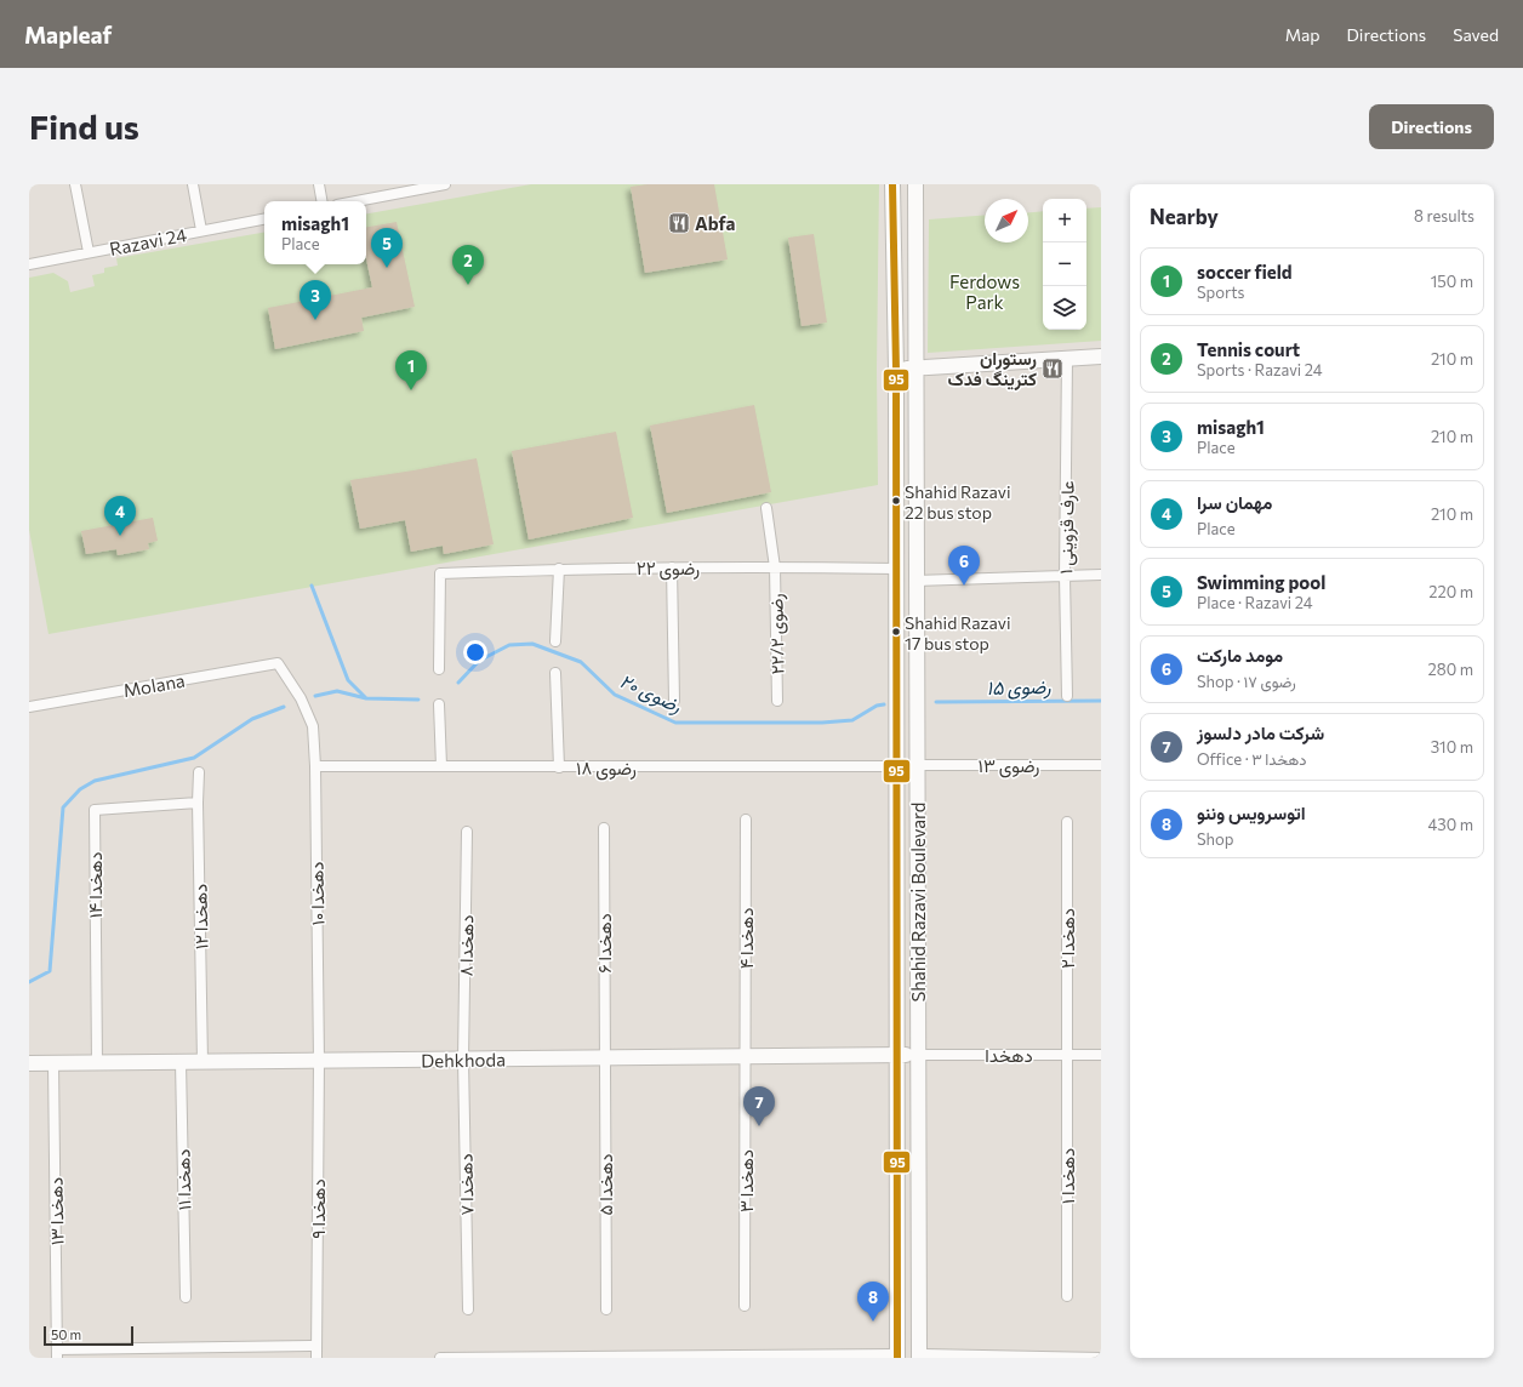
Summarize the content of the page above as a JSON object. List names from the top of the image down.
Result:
{
  "streets": {
    "street": [
      "Razavi 24",
      "عارف قزوینی ۱",
      "رضوی ۲۲",
      "رضوی ۲۲/۲",
      "Molana",
      "رضوی ۱۳",
      "رضوی ۱۸",
      "دهخدا ۱۴",
      "دهخدا ۱۰",
      "Shahid Razavi Boulevard",
      "دهخدا ۱۲",
      "دهخدا ۴",
      "دهخدا ۲",
      "دهخدا ۶",
      "دهخدا ۸",
      "دهخدا",
      "Dehkhoda",
      "دهخدا ۱",
      "دهخدا ۱۱",
      "دهخدا ۳",
      "دهخدا ۷",
      "دهخدا ۵",
      "دهخدا ۹",
      "دهخدا ۱۳"
    ]
  },
  "crossings": [
    ["رضوی ۲۲", "رضوی ۲۲/۲"],
    ["رضوی ۲۲", "Shahid Razavi Boulevard"],
    ["Molana", "دهخدا ۱۰"],
    ["رضوی ۱۳", "Shahid Razavi Boulevard"],
    ["رضوی ۱۸", "دهخدا ۱۰"],
    ["رضوی ۱۸", "Shahid Razavi Boulevard"],
    ["دهخدا ۱۴", "دهخدا ۱۲"],
    ["دهخدا ۱۴", "Dehkhoda"],
    ["دهخدا ۱۰", "Dehkhoda"],
    ["دهخدا ۱۰", "دهخدا ۹"],
    ["Shahid Razavi Boulevard", "دهخدا"],
    ["Shahid Razavi Boulevard", "Dehkhoda"],
    ["دهخدا ۱۲", "Dehkhoda"],
    ["دهخدا ۴", "Dehkhoda"],
    ["دهخدا ۴", "دهخدا ۳"],
    ["دهخدا ۲", "دهخدا"],
    ["دهخدا ۲", "دهخدا ۱"],
    ["دهخدا ۶", "Dehkhoda"],
    ["دهخدا ۶", "دهخدا ۵"],
    ["دهخدا ۸", "Dehkhoda"],
    ["دهخدا ۸", "دهخدا ۷"],
    ["دهخدا", "Dehkhoda"],
    ["دهخدا", "دهخدا ۱"],
    ["Dehkhoda", "دهخدا ۱۱"],
    ["Dehkhoda", "دهخدا ۳"],
    ["Dehkhoda", "دهخدا ۷"],
    ["Dehkhoda", "دهخدا ۵"],
    ["Dehkhoda", "دهخدا ۹"],
    ["Dehkhoda", "دهخدا ۱۳"]
  ],
  "water": ["رضوی ۱۵", "رضوی ۲۰"],
  "parks": ["Ferdows Park"],
  "places": {
    "restaurant": ["Abfa", "رستوران کترینگ فدک"],
    "other": ["Shahid Razavi 22 bus stop", "Shahid Razavi 17 bus stop"]
  },
  "lines": ["transit line 95"],
  "scale_bar": "50 m",
  "north": "top right",
  "page": {
    "header": "Mapleaf",
    "nav": ["Map", "Directions", "Saved"],
    "buttons": "Directions",
    "title": "Find us",
    "heading": ["Nearby", "8 results"],
    "map_buttons": ["+", "−"],
    "popup": ["misagh1", "Place"],
    "pins": [
      "5",
      "2",
      "3",
      "1",
      "4",
      "6",
      "7",
      "8"
    ],
    "list": [
      {
        "mark": "1",
        "name": "soccer field",
        "note": "Sports",
        "value": "150 m"
      },
      {
        "mark": "2",
        "name": "Tennis court",
        "note": "Sports · Razavi 24",
        "value": "210 m"
      },
      {
        "mark": "3",
        "name": "misagh1",
        "note": "Place",
        "value": "210 m"
      },
      {
        "mark": "4",
        "name": "مهمان سرا",
        "note": "Place",
        "value": "210 m"
      },
      {
        "mark": "5",
        "name": "Swimming pool",
        "note": "Place · Razavi 24",
        "value": "220 m"
      },
      {
        "mark": "6",
        "name": "مومد مارکت",
        "note": "Shop · رضوی ۱۷",
        "value": "280 m"
      },
      {
        "mark": "7",
        "name": "شرکت مادر دلسوز",
        "note": "Office · دهخدا ۳",
        "value": "310 m"
      },
      {
        "mark": "8",
        "name": "اتوسرویس وننو",
        "note": "Shop",
        "value": "430 m"
      }
    ],
    "scale": "50 m"
  }
}
